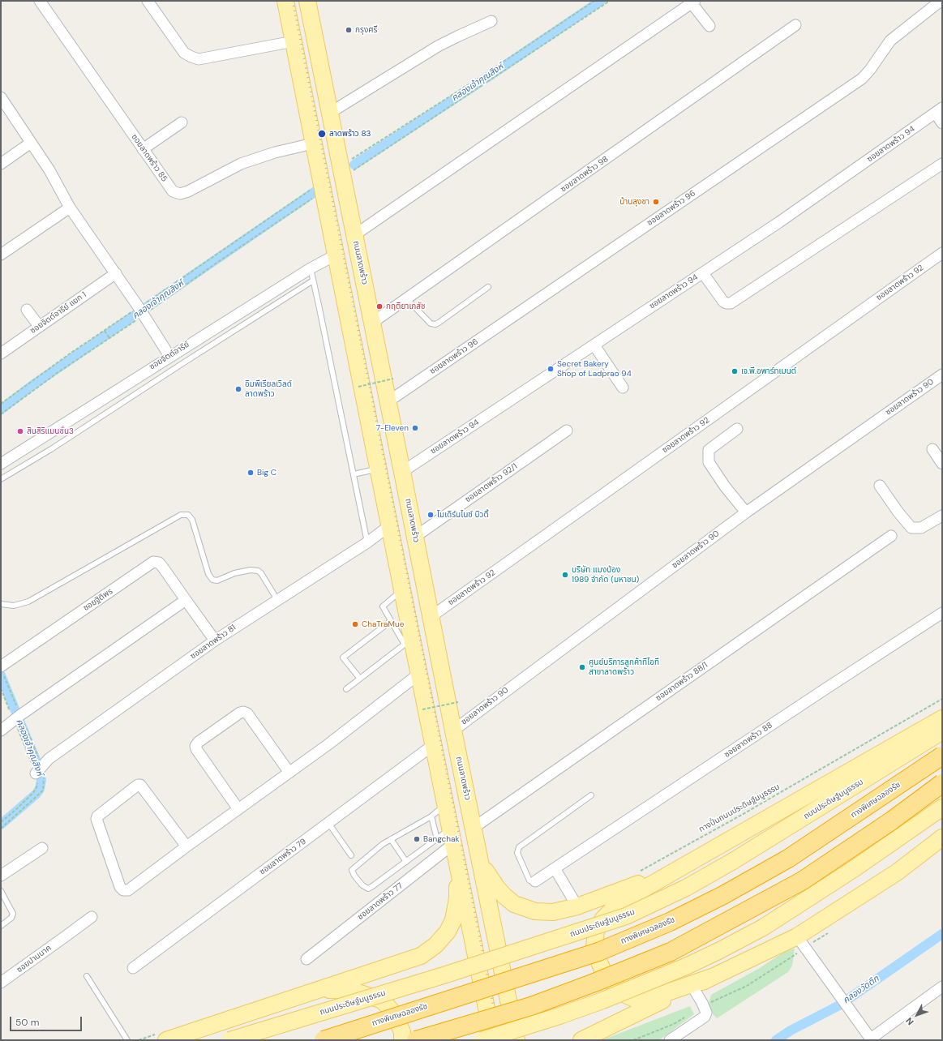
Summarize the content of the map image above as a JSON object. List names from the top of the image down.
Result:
{
  "streets": {
    "highway": ["ทางพิเศษฉลองรัช"],
    "main road": ["ถนนลาดพร้าว", "ถนนประดิษฐ์มนูธรรม"],
    "street": [
      "ซอยลาดพร้าว 94",
      "ซอยลาดพร้าว 85",
      "ซอยลาดพร้าว 98",
      "ซอยลาดพร้าว 96",
      "ซอยลาดพร้าว 92",
      "ซอยจิตต์อารีย์ แยก 1",
      "ซอยจิตต์อารีย์",
      "ซอยลาดพร้าว 90",
      "ซอยลาดพร้าว 92/1",
      "ซอยฐิติพร",
      "ซอยลาดพร้าว 81",
      "ซอยลาดพร้าว 88/1",
      "ซอยลาดพร้าว 88",
      "ซอยลาดพร้าว 79",
      "ซอยลาดพร้าว 77",
      "ซอยปานนาค"
    ],
    "path": ["ทางปั่นถนนประดิษฐ์มนูธรรม"]
  },
  "crossings": [
    ["ซอยลาดพร้าว 94", "ถนนลาดพร้าว"],
    ["ซอยลาดพร้าว 98", "ถนนลาดพร้าว"],
    ["ซอยลาดพร้าว 96", "ถนนลาดพร้าว"],
    ["ถนนลาดพร้าว", "ซอยลาดพร้าว 92"],
    ["ถนนลาดพร้าว", "ซอยลาดพร้าว 90"],
    ["ถนนลาดพร้าว", "ซอยลาดพร้าว 92/1"],
    ["ถนนลาดพร้าว", "ซอยลาดพร้าว 88/1"],
    ["ซอยฐิติพร", "ซอยลาดพร้าว 81"]
  ],
  "water": ["คลองเจ้าคุณสิงห์", "คลองวัดตึก"],
  "places": [
    "กรุงศรี",
    "ลาดพร้าว 83",
    "บ้านลุงชา",
    "กฤติยาเภสัช",
    "Secret Bakery Shop of Ladprao 94",
    "เจ.พี.อพาร์ทเมนต์",
    "อิมพีเรียลเวิลด์ ลาดพร้าว",
    "7-Eleven",
    "สินสิริแมนชั่น3",
    "Big C",
    "โมเดิร์นไนซ์ บิวตี้",
    "บริษัท แมงป่อง 1989 จำกัด (มหาชน)",
    "ChaTraMue",
    "ศูนย์บริการลูกค้าทีโอที สาขาลาดพร้าว",
    "Bangchak"
  ],
  "scale_bar": "50 m",
  "north": "bottom left"
}
